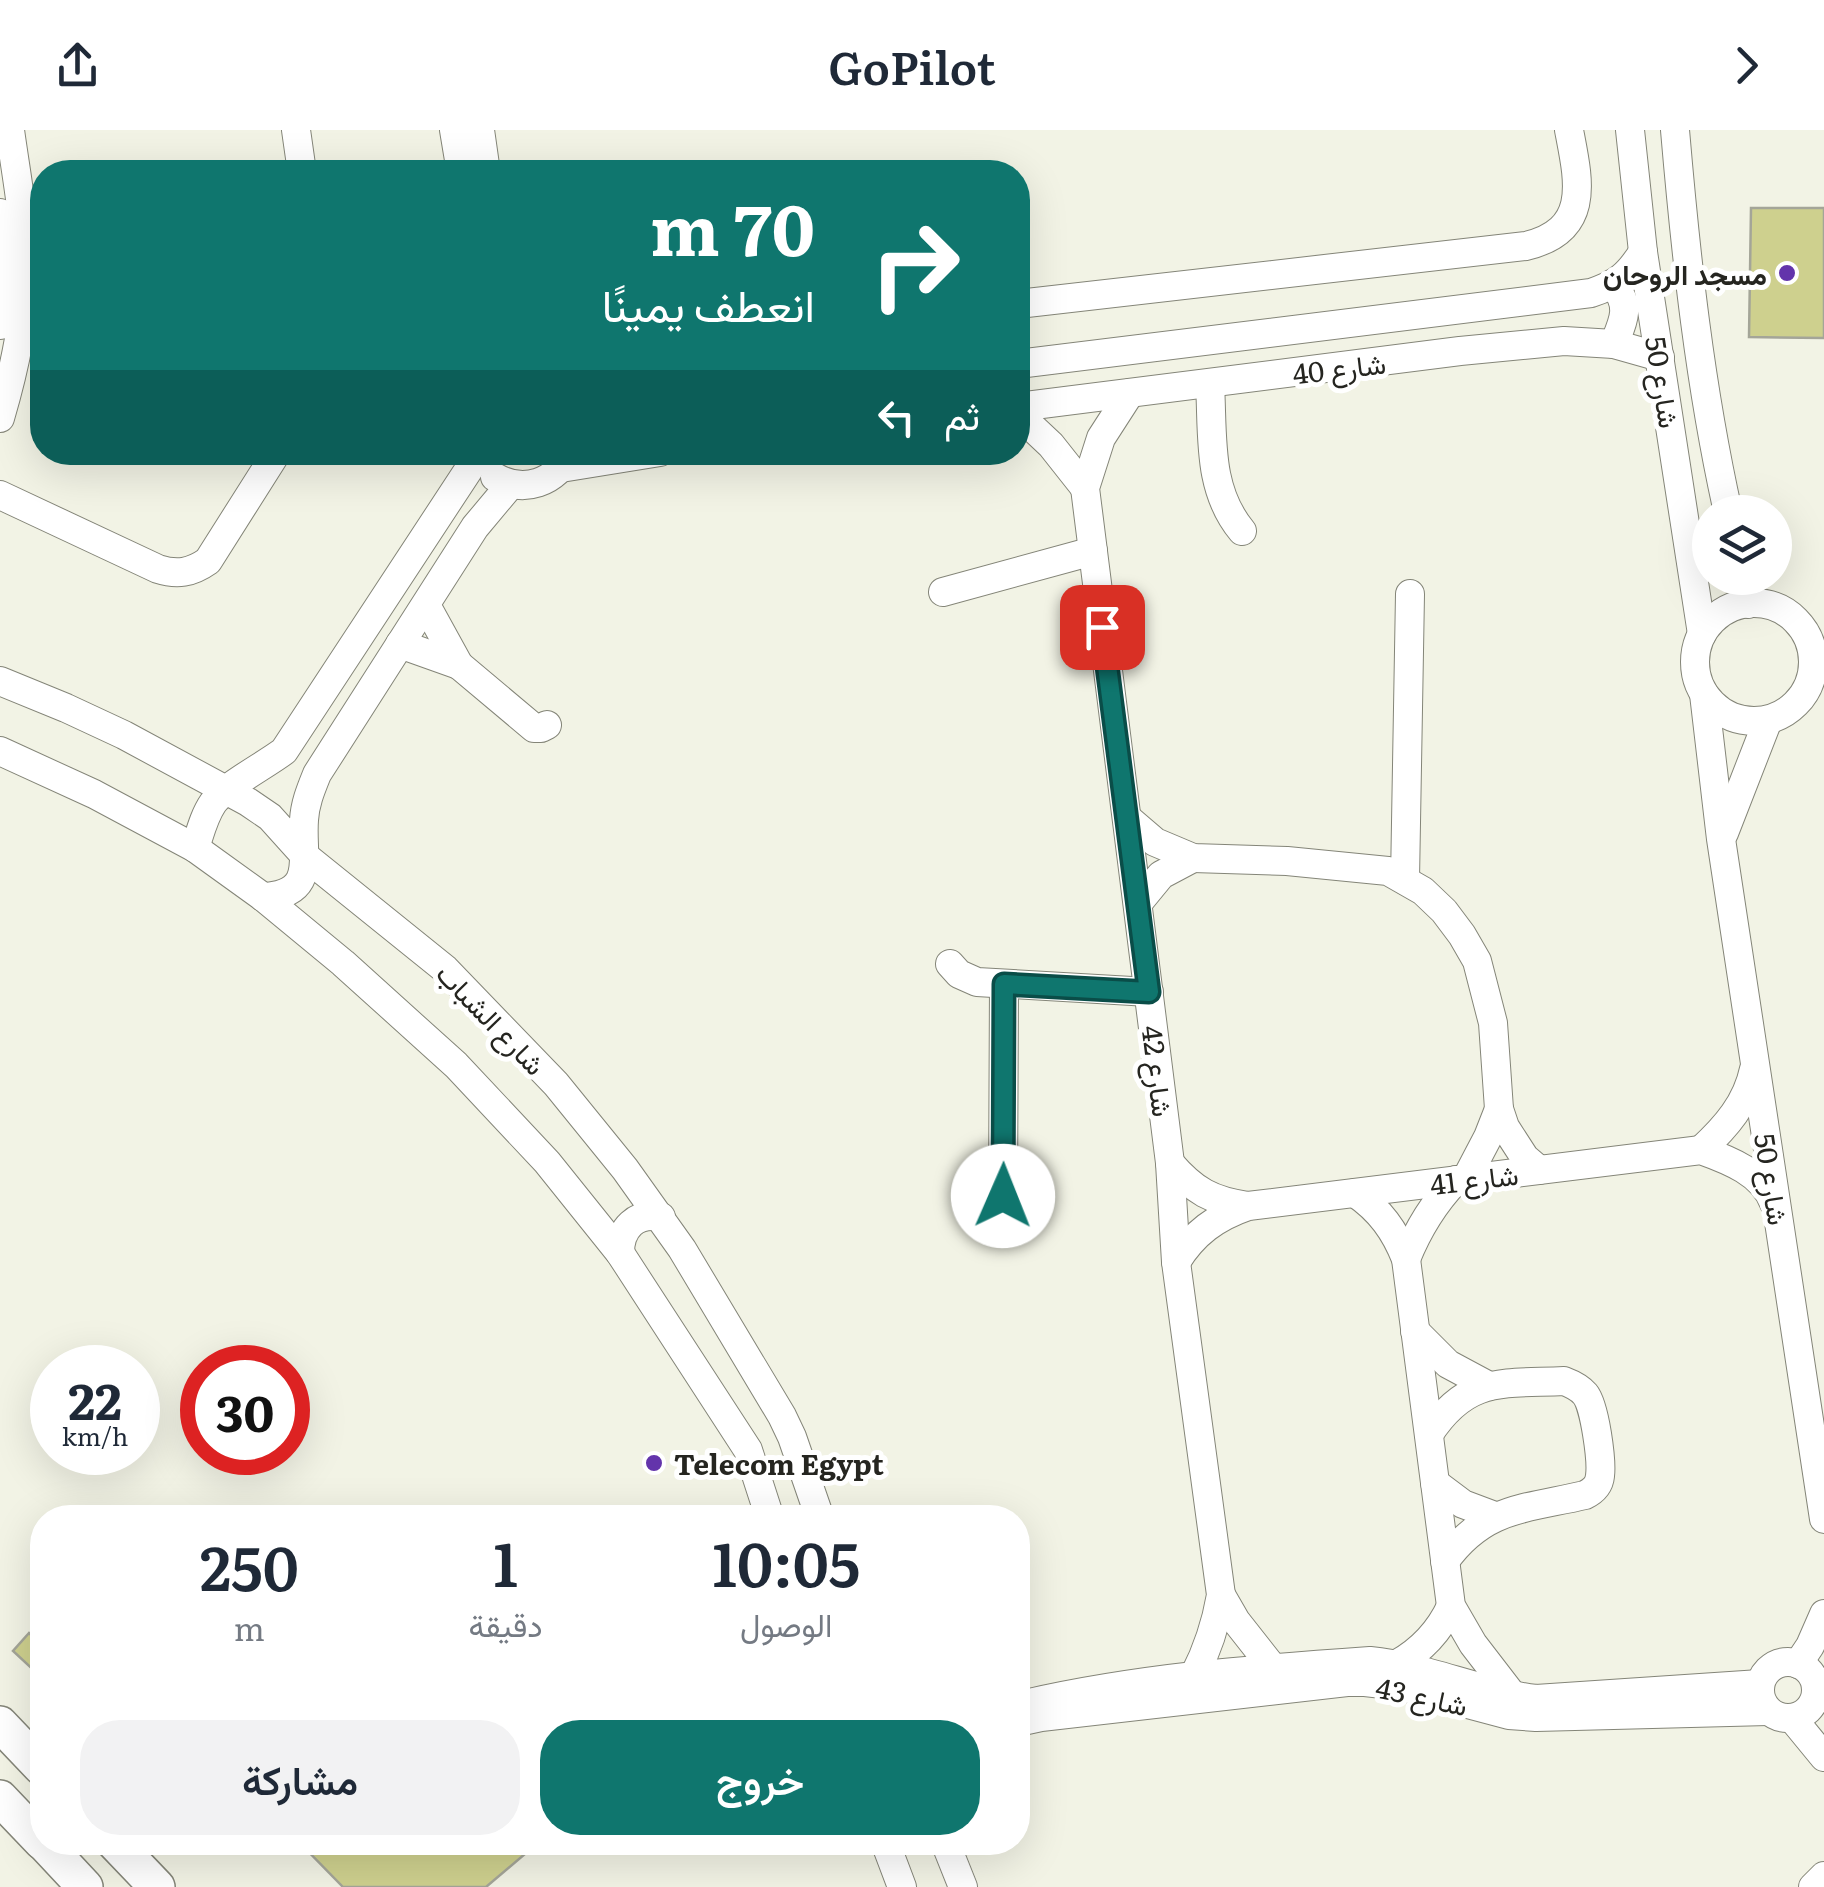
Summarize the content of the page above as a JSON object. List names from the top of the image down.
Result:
{
  "streets": {
    "street": [
      "شارع 40",
      "شارع 50",
      "شارع الشباب",
      "شارع 42",
      "شارع 41",
      "شارع 43"
    ]
  },
  "crossings": [
    ["شارع 40", "شارع 50"],
    ["شارع 40", "شارع 42"],
    ["شارع 42", "شارع 41"],
    ["شارع 42", "شارع 43"]
  ],
  "places": ["مسجد الروحان", "Telecom Egypt"],
  "page": {
    "header": "GoPilot",
    "turn": ["70 m", "انعطف يمينًا"],
    "then": "ثم",
    "speed": "22 km/h",
    "limit": "30",
    "eta": [
      "10:05",
      "الوصول",
      "1",
      "دقيقة",
      "250",
      "m"
    ],
    "buttons": ["خروج", "مشاركة"]
  }
}
